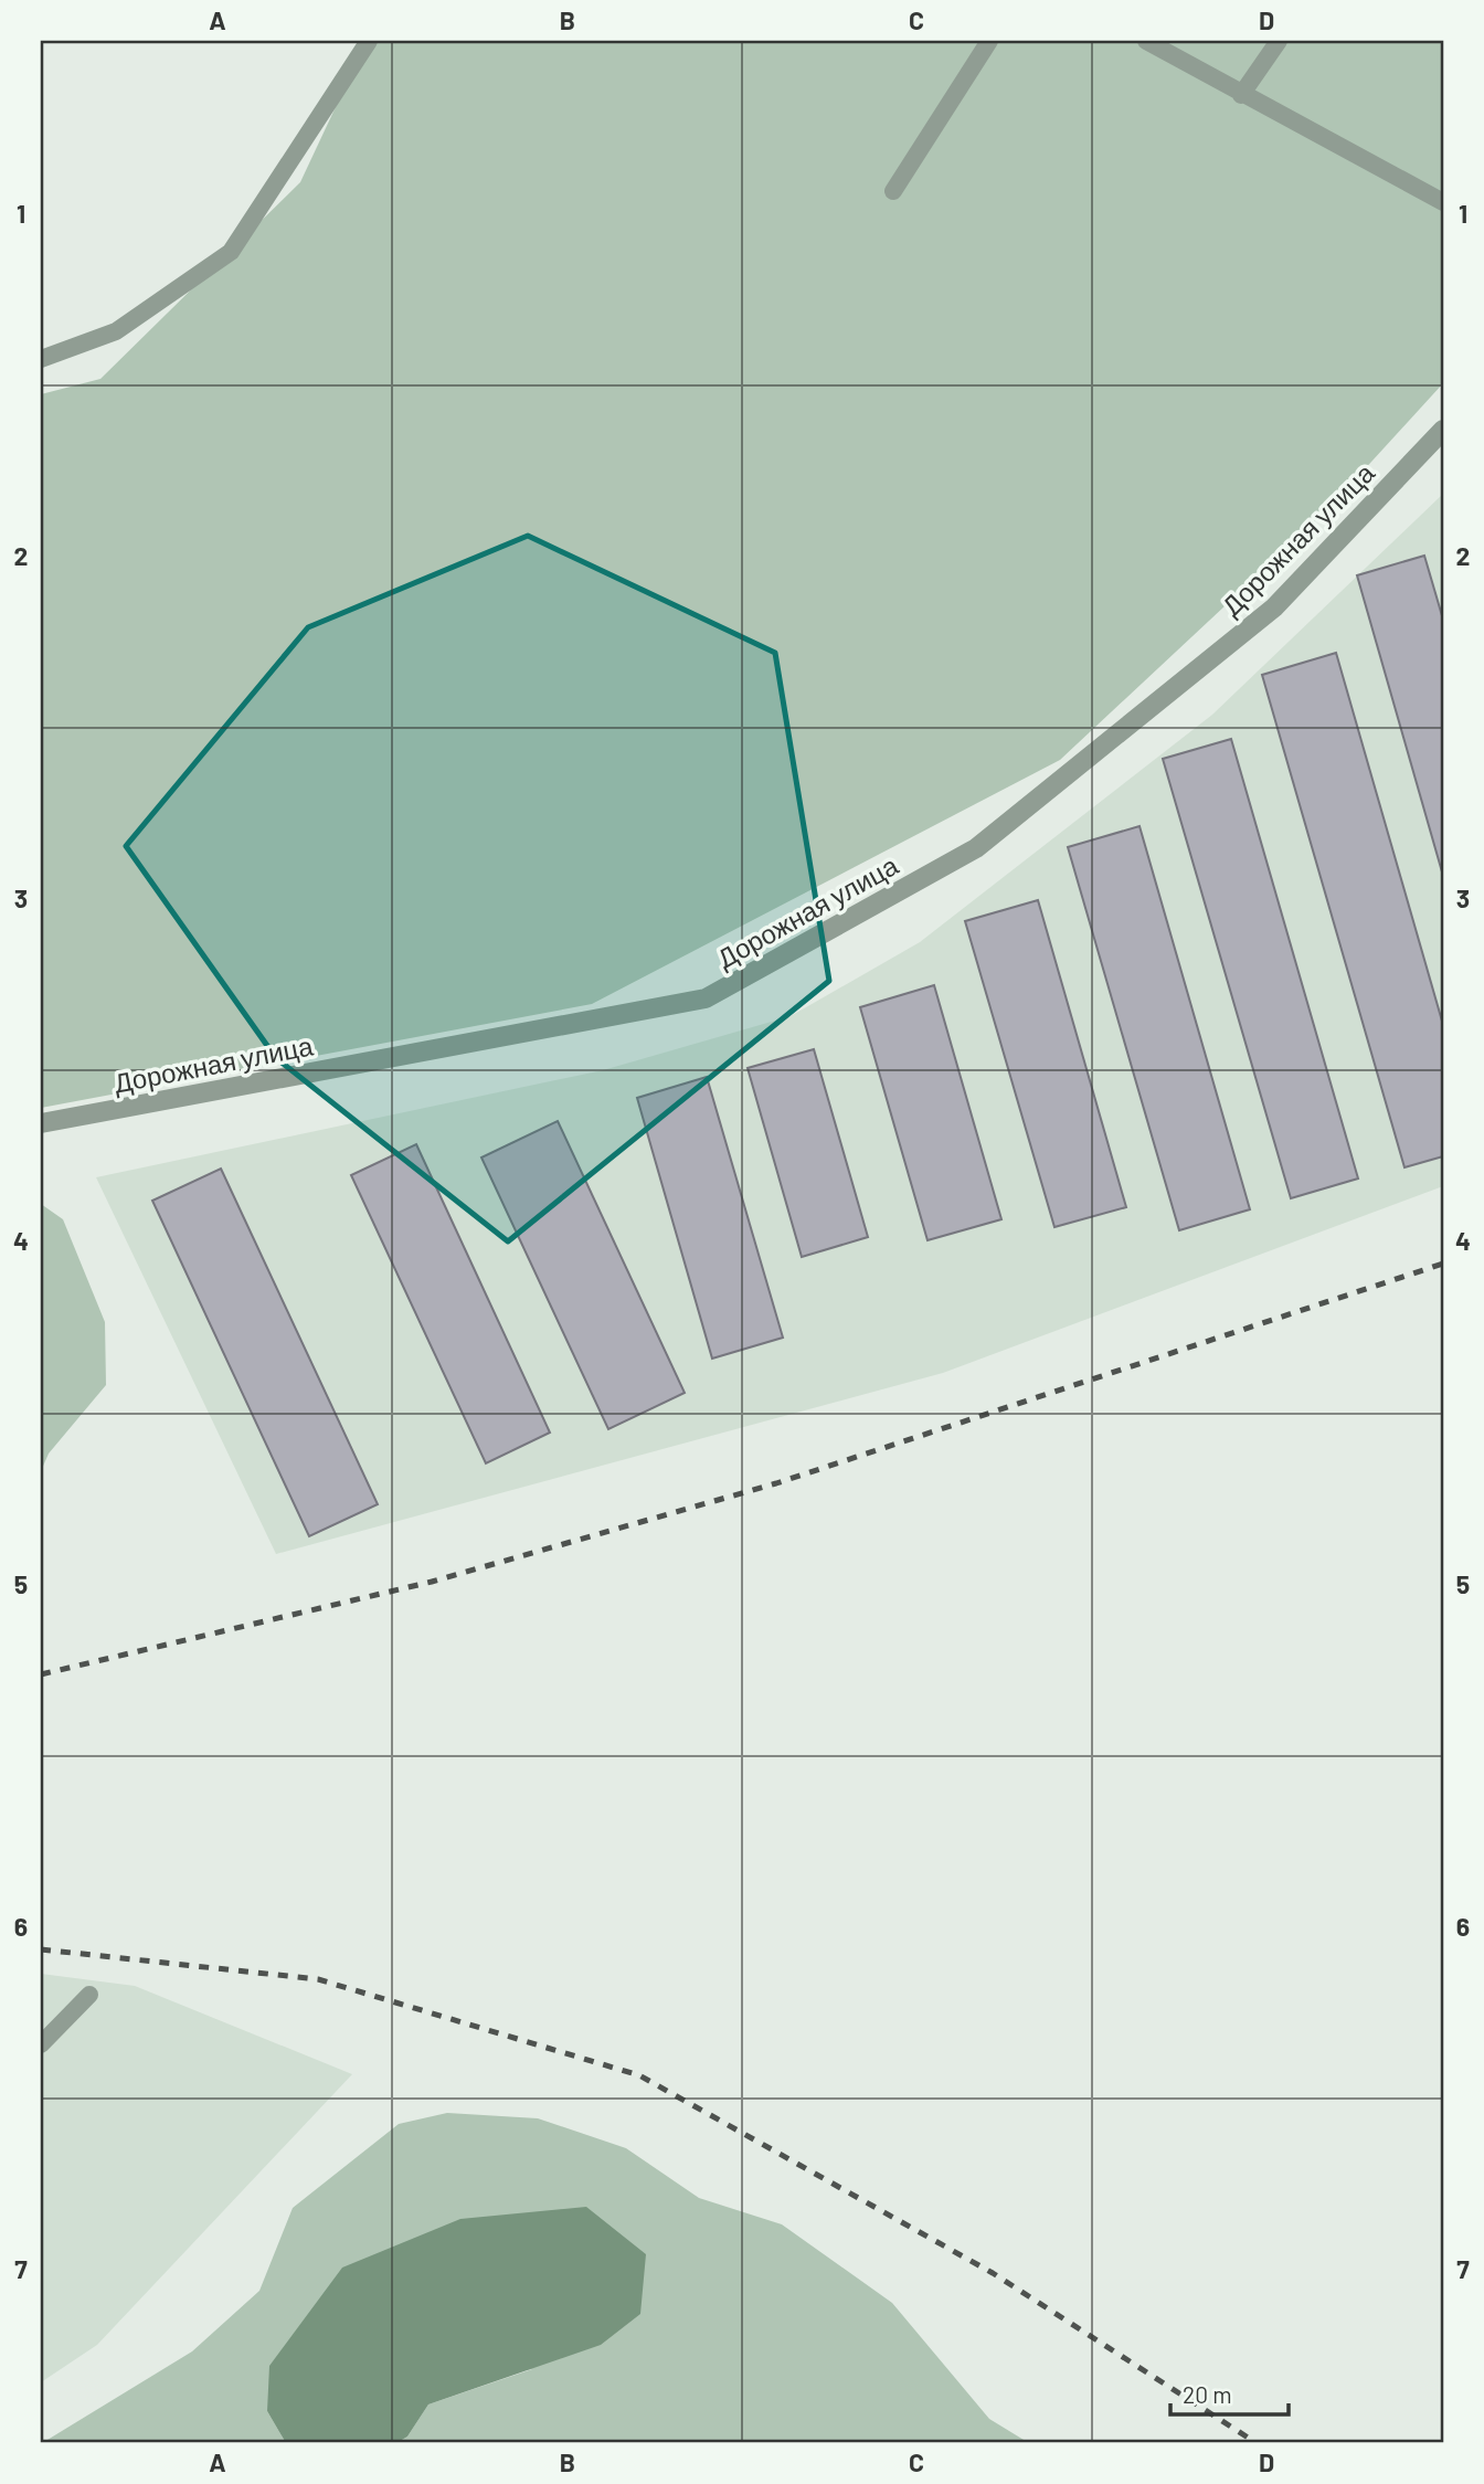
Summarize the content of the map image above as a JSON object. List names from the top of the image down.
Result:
{
  "streets": {
    "street": ["Дорожная улица"]
  },
  "scale_bar": "20 m",
  "grid": {
    "columns": [
      "A",
      "B",
      "C",
      "D"
    ],
    "rows": [
      "1",
      "2",
      "3",
      "4",
      "5",
      "6",
      "7"
    ]
  }
}
